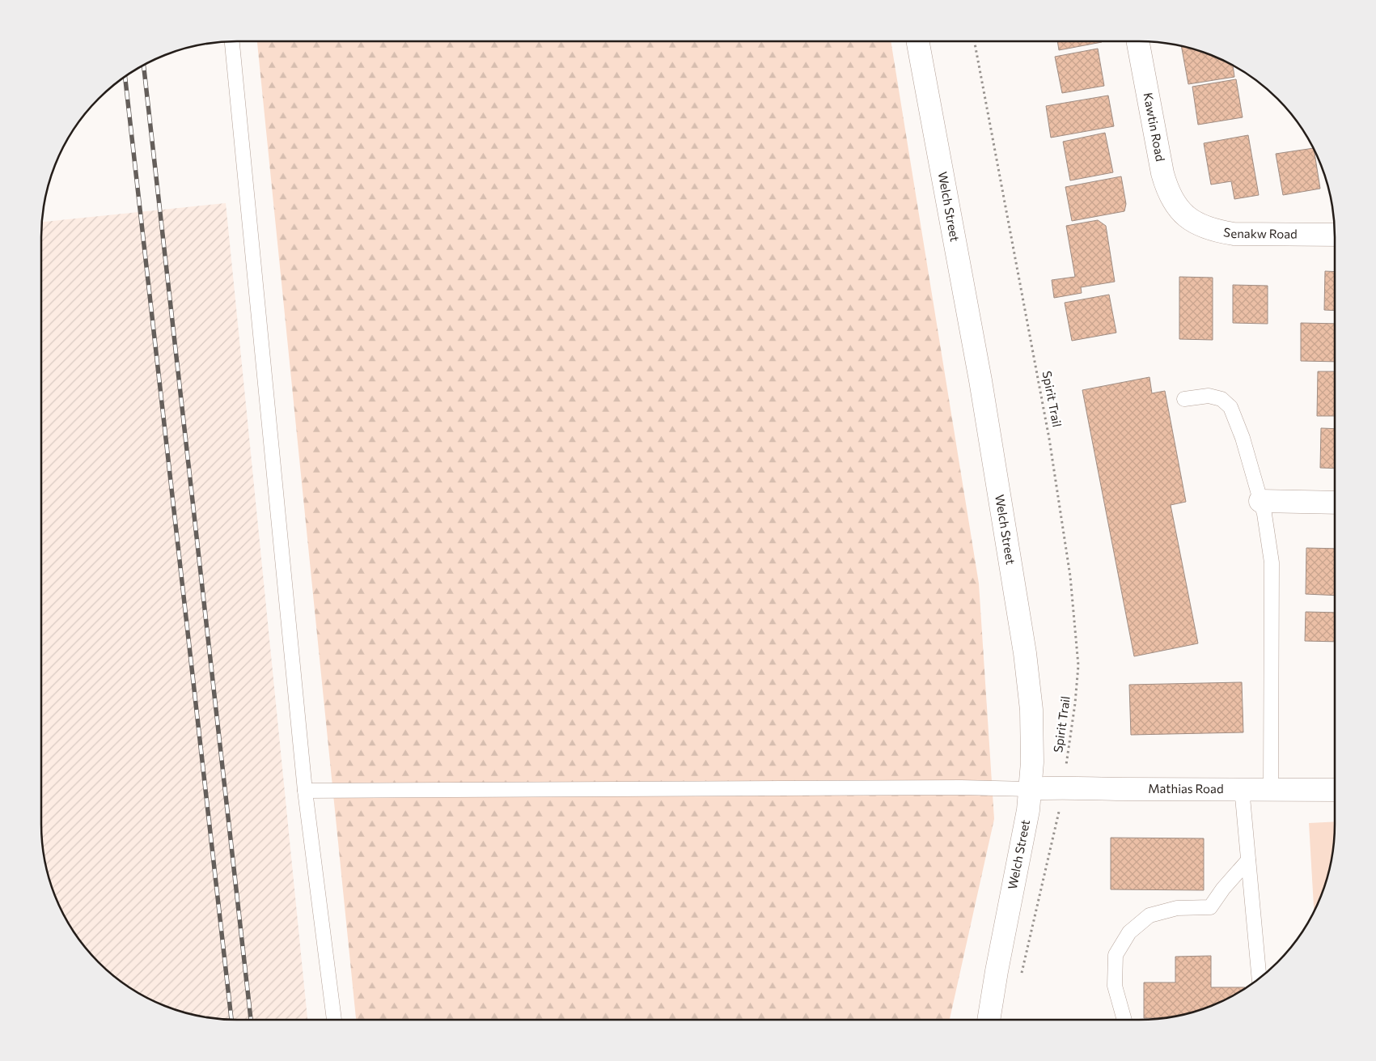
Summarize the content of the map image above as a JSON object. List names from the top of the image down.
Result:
{
  "streets": {
    "street": [
      "Kawtin Road",
      "Welch Street",
      "Senakw Road",
      "Mathias Road"
    ],
    "path": ["Spirit Trail"]
  },
  "crossings": [
    ["Kawtin Road", "Senakw Road"],
    ["Welch Street", "Mathias Road"]
  ]
}
